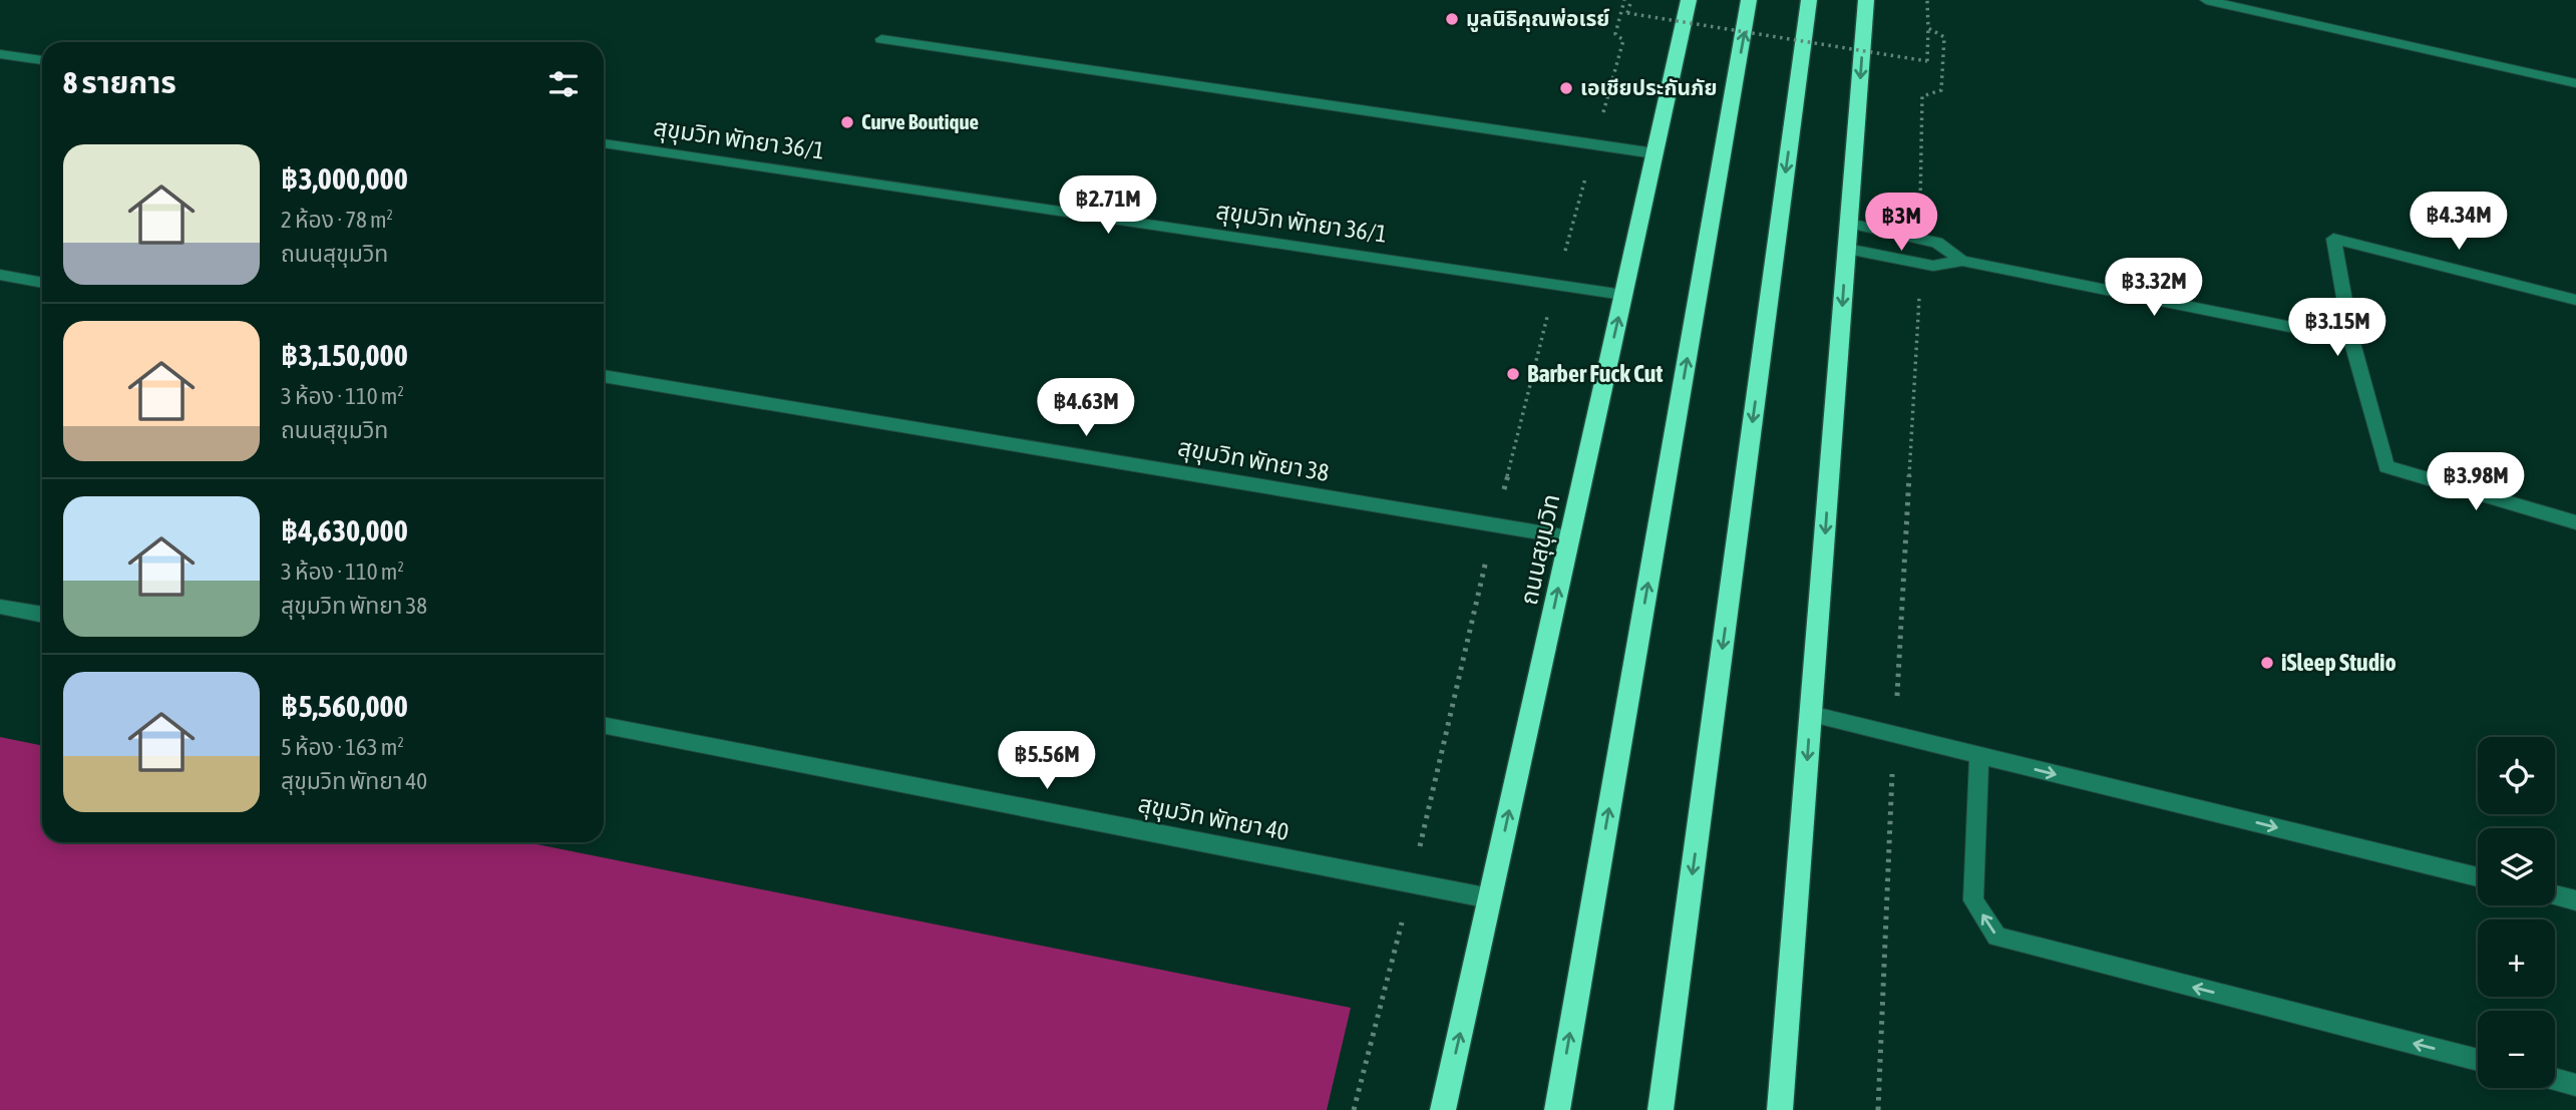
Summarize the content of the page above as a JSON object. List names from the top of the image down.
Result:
{
  "streets": {
    "highway": ["ถนนสุขุมวิท"],
    "street": ["สุขุมวิท พัทยา 36/1", "สุขุมวิท พัทยา 38", "สุขุมวิท พัทยา 40"]
  },
  "crossings": [
    ["สุขุมวิท พัทยา 36/1", "ถนนสุขุมวิท"],
    ["สุขุมวิท พัทยา 38", "ถนนสุขุมวิท"],
    ["ถนนสุขุมวิท", "สุขุมวิท พัทยา 40"]
  ],
  "places": [
    "มูลนิธิคุณพ่อเรย์",
    "เอเชียประกันภัย",
    "Curve Boutique",
    "Barber Fuck Cut",
    "iSleep Studio"
  ],
  "page": {
    "heading": "8 รายการ",
    "list": [
      {
        "name": "฿3,000,000",
        "note": "2 ห้อง · 78 m² · ถนนสุขุมวิท"
      },
      {
        "name": "฿3,150,000",
        "note": "3 ห้อง · 110 m² · ถนนสุขุมวิท"
      },
      {
        "name": "฿4,630,000",
        "note": "3 ห้อง · 110 m² · สุขุมวิท พัทยา 38"
      },
      {
        "name": "฿5,560,000",
        "note": "5 ห้อง · 163 m² · สุขุมวิท พัทยา 40"
      }
    ],
    "price": [
      "฿2.71M",
      "฿4.34M",
      "฿3M",
      "฿3.32M",
      "฿3.15M",
      "฿4.63M",
      "฿3.98M",
      "฿5.56M"
    ],
    "map_buttons": ["+", "−"]
  }
}
